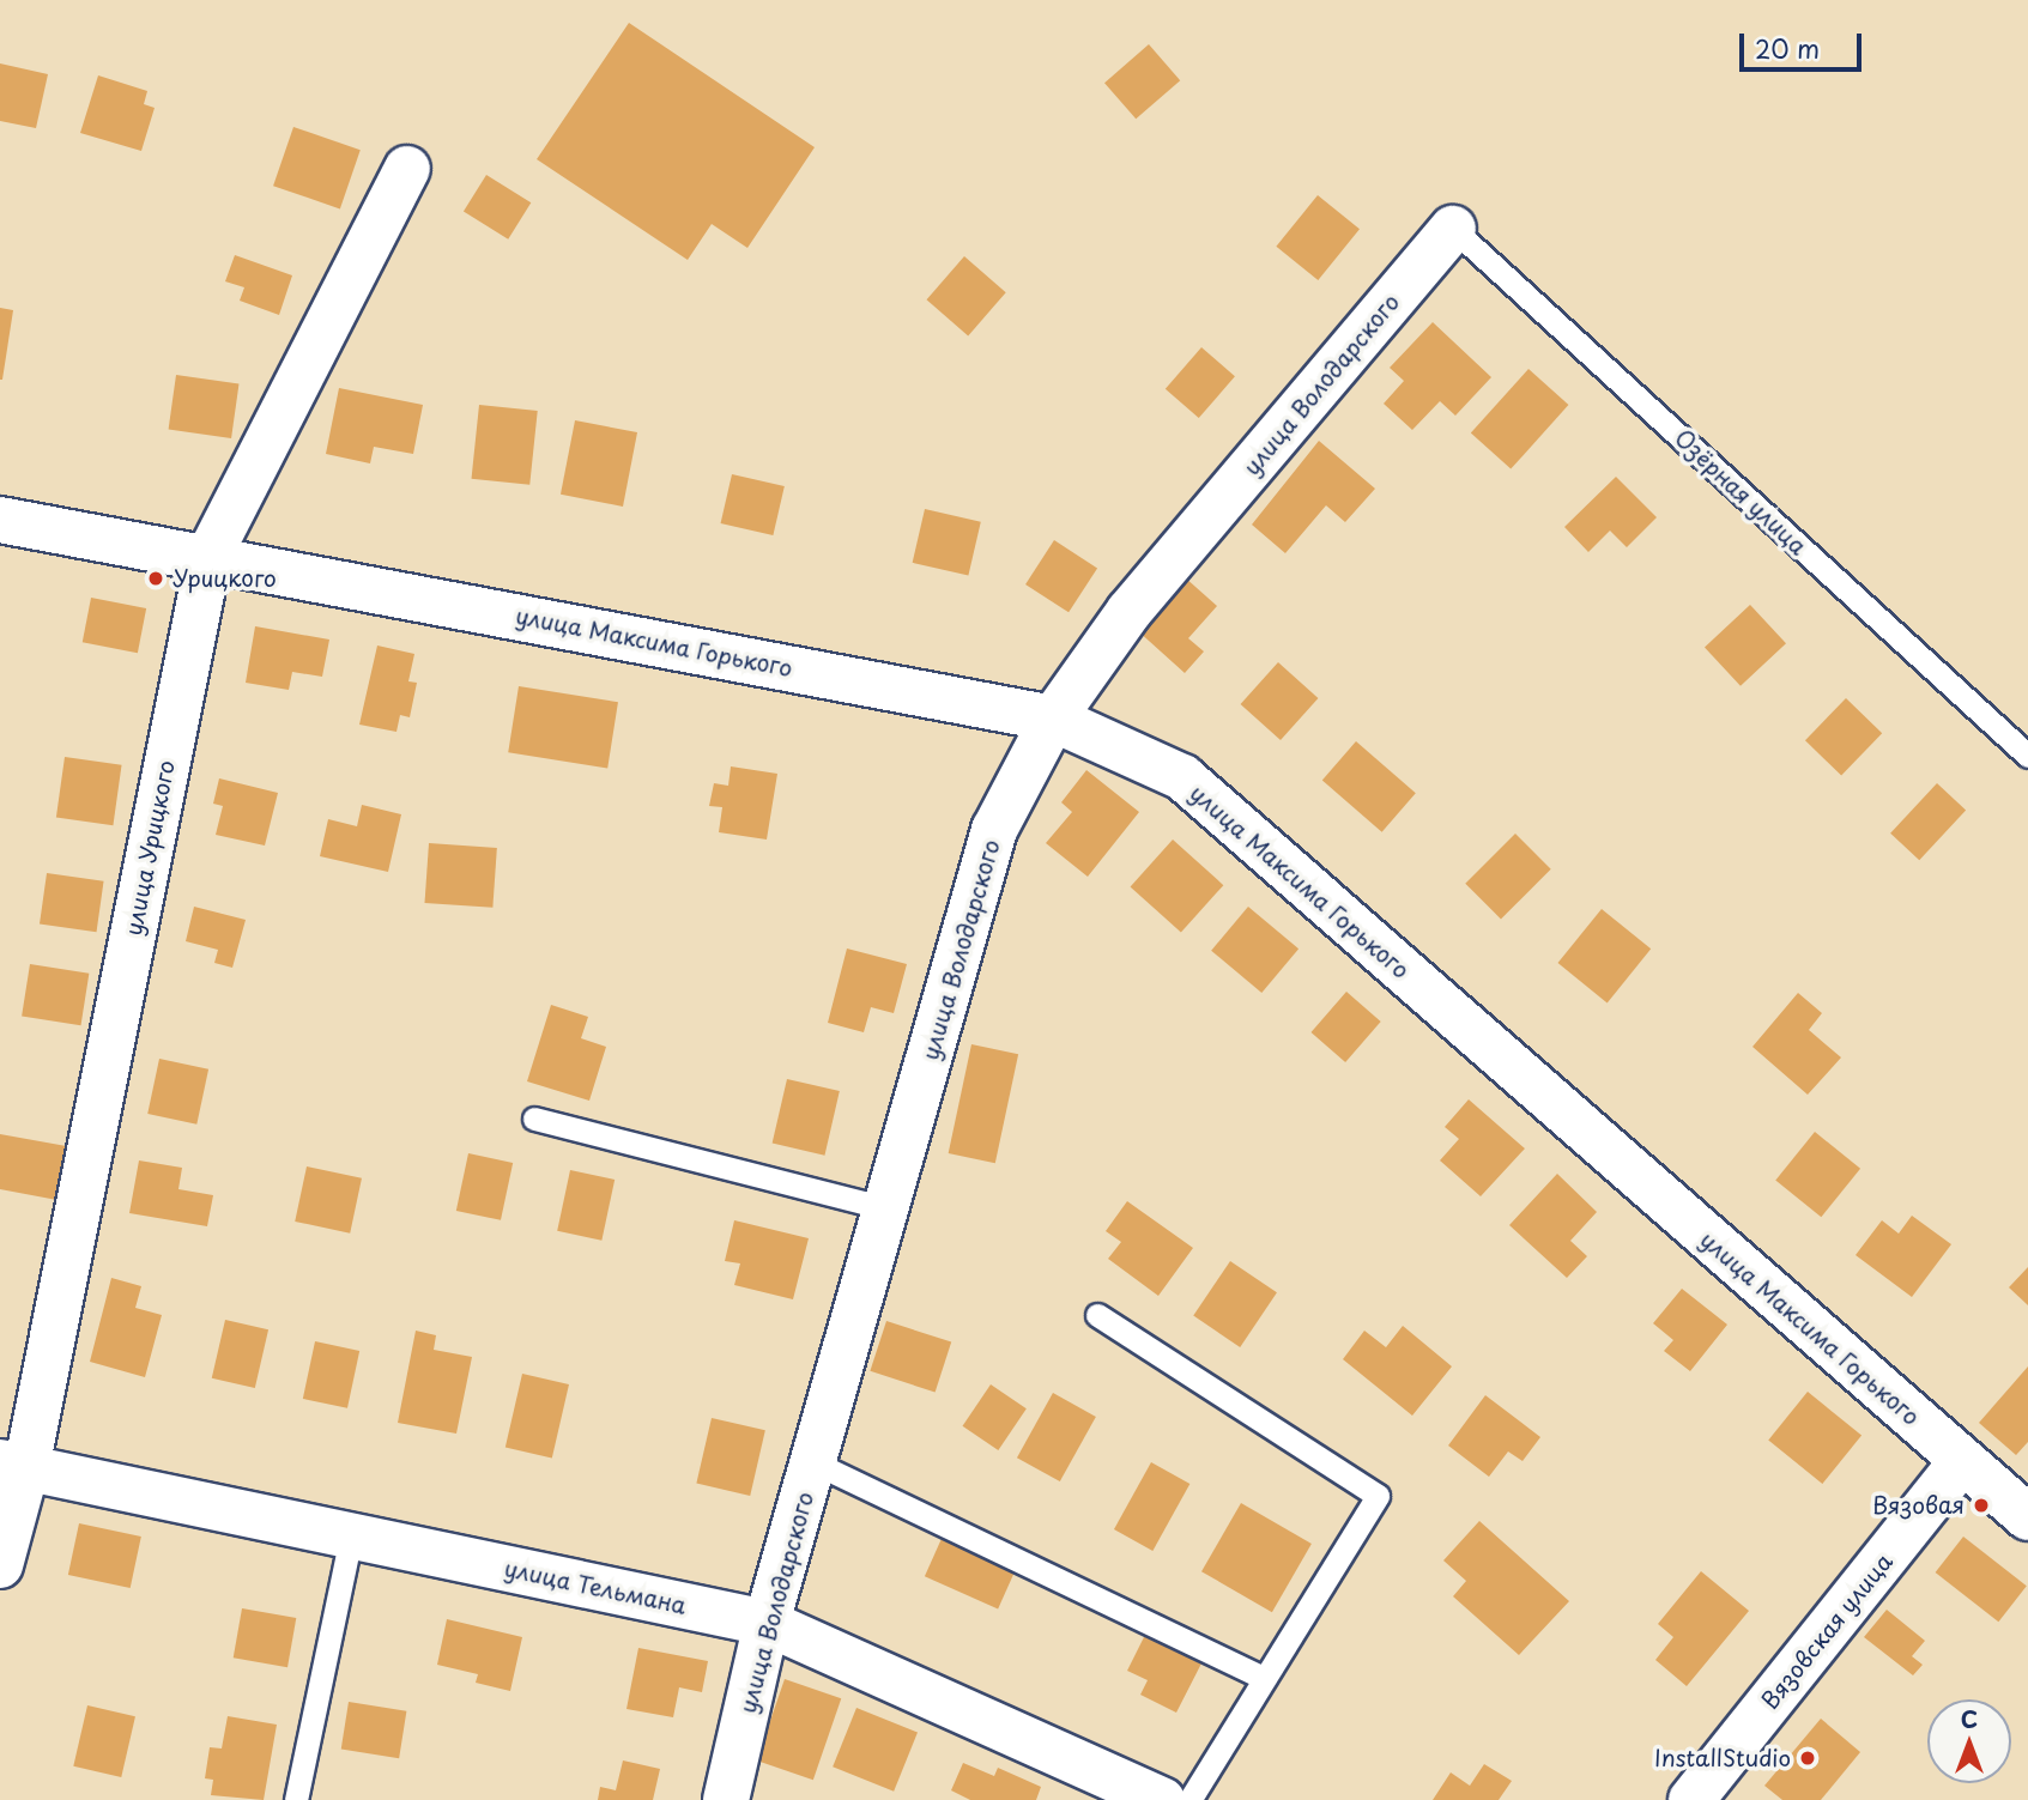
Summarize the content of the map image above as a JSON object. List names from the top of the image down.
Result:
{
  "streets": {
    "street": [
      "улица Володарского",
      "улица Максима Горького",
      "улица Урицкого",
      "улица Тельмана",
      "Вязовская улица"
    ],
    "lane": ["Озёрная улица"]
  },
  "crossings": [
    ["улица Володарского", "Озёрная улица"],
    ["улица Володарского", "улица Максима Горького"],
    ["улица Володарского", "улица Тельмана"],
    ["улица Максима Горького", "улица Урицкого"],
    ["улица Максима Горького", "Вязовская улица"],
    ["улица Урицкого", "улица Тельмана"]
  ],
  "places": ["Урицкого", "Вязовая", "InstallStudio"],
  "scale_bar": "20 m",
  "north": "top"
}
